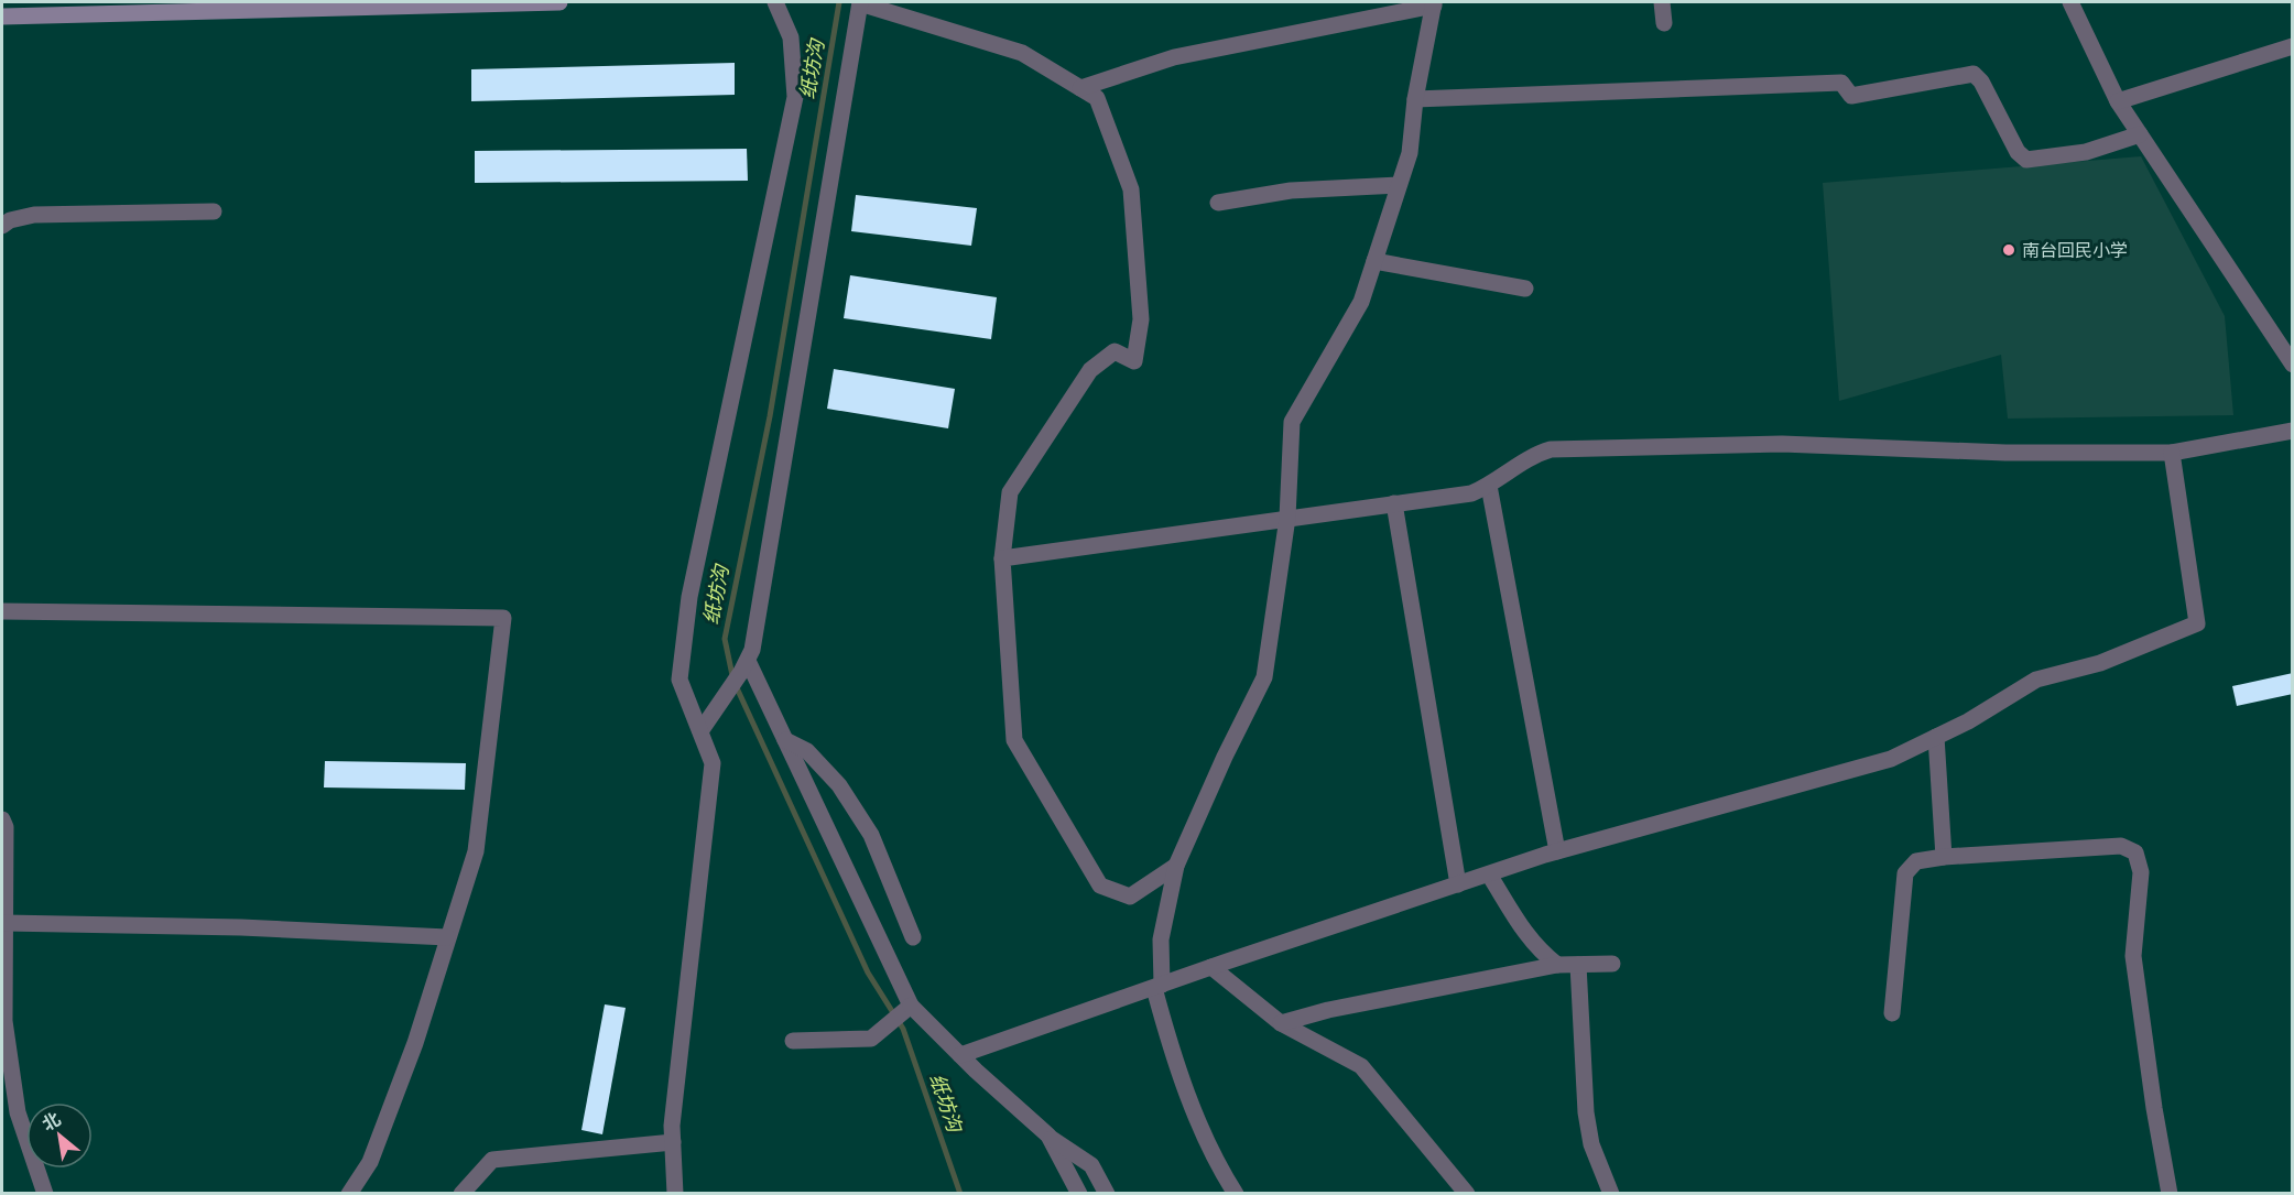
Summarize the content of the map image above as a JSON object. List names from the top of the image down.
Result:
{
  "water": ["纸坊沟"],
  "places": ["南台回民小学"],
  "north": "top left"
}
